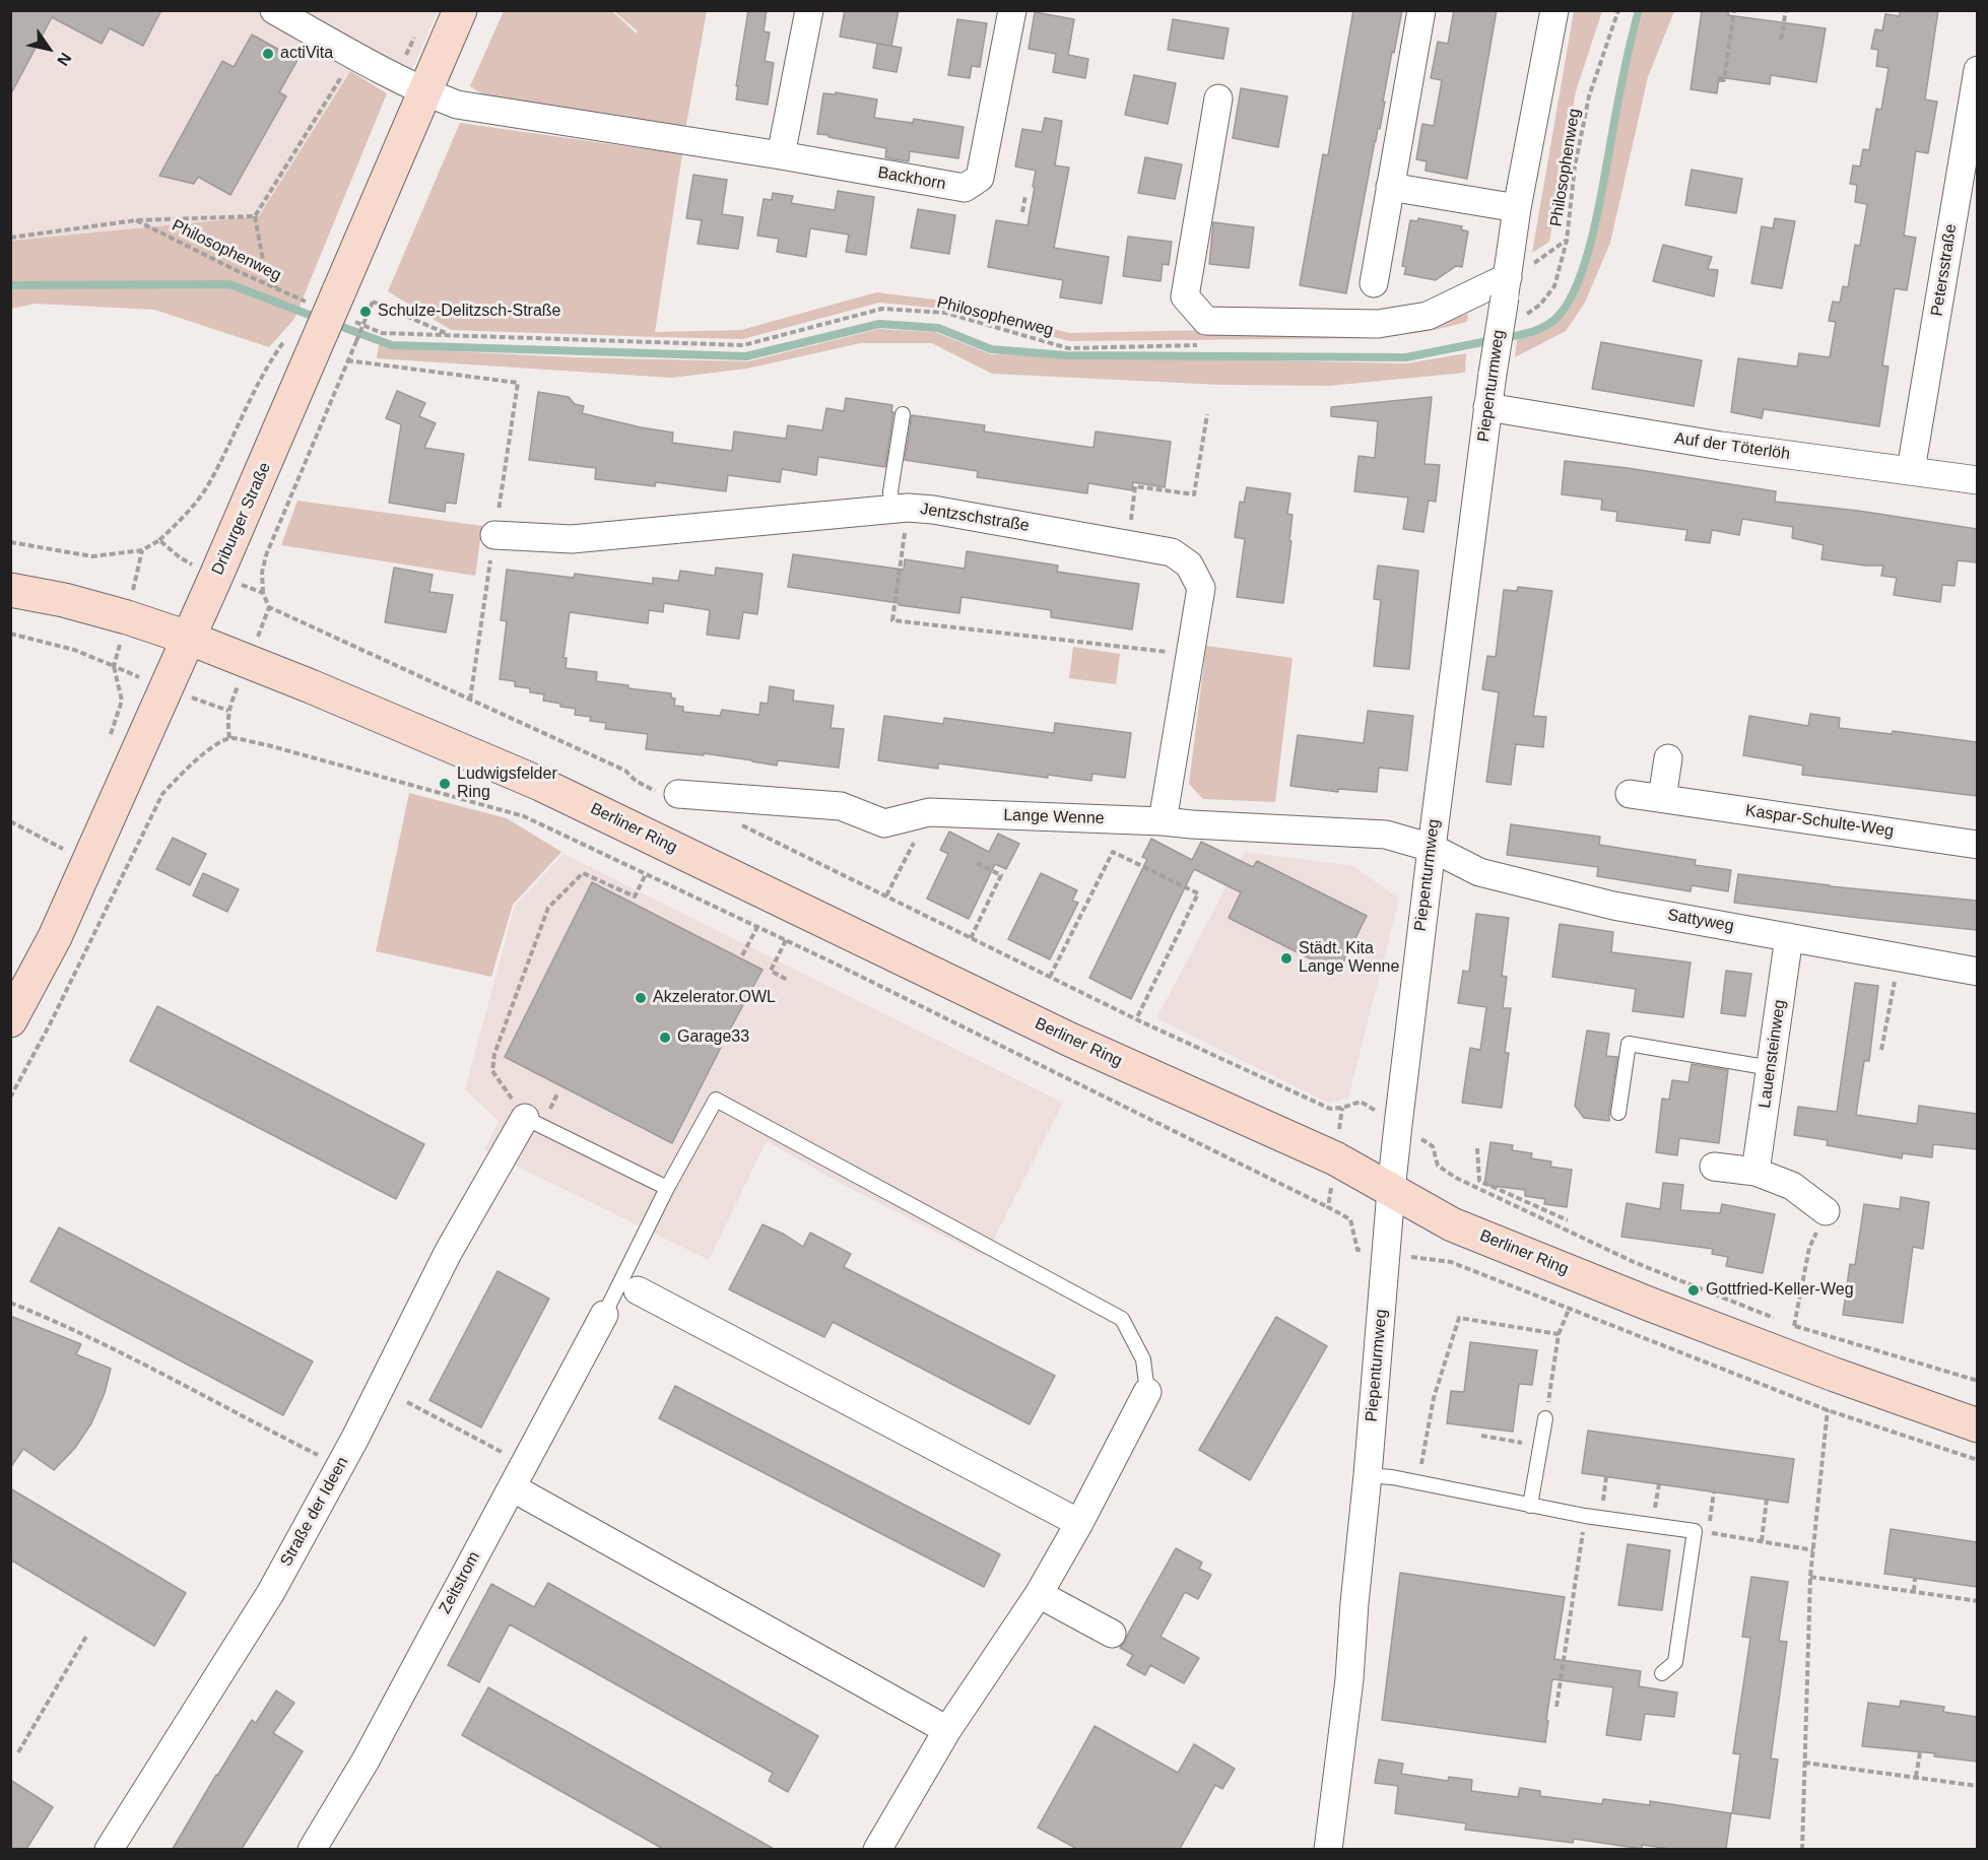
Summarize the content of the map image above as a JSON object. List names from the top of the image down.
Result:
{
  "streets": {
    "main road": ["Driburger Straße", "Berliner Ring"],
    "street": [
      "Backhorn",
      "Petersstraße",
      "Piepenturmweg",
      "Auf der Töterlöh",
      "Jentzschstraße",
      "Lange Wenne",
      "Kaspar-Schulte-Weg",
      "Sattyweg",
      "Lauensteinweg",
      "Straße der Ideen",
      "Zeitstrom"
    ],
    "path": ["Philosophenweg"]
  },
  "crossings": [
    ["Philosophenweg", "Driburger Straße"],
    ["Backhorn", "Driburger Straße"],
    ["Petersstraße", "Auf der Töterlöh"],
    ["Piepenturmweg", "Auf der Töterlöh"],
    ["Piepenturmweg", "Lange Wenne"],
    ["Piepenturmweg", "Berliner Ring"],
    ["Piepenturmweg", "Sattyweg"],
    ["Jentzschstraße", "Lange Wenne"],
    ["Driburger Straße", "Berliner Ring"],
    ["Lange Wenne", "Sattyweg"],
    ["Sattyweg", "Lauensteinweg"]
  ],
  "places": [
    "actiVita",
    "Schulze-Delitzsch-Straße",
    "Ludwigsfelder Ring",
    "Städt. Kita Lange Wenne",
    "Akzelerator.OWL",
    "Garage33",
    "Gottfried-Keller-Weg"
  ],
  "north": "bottom right"
}
